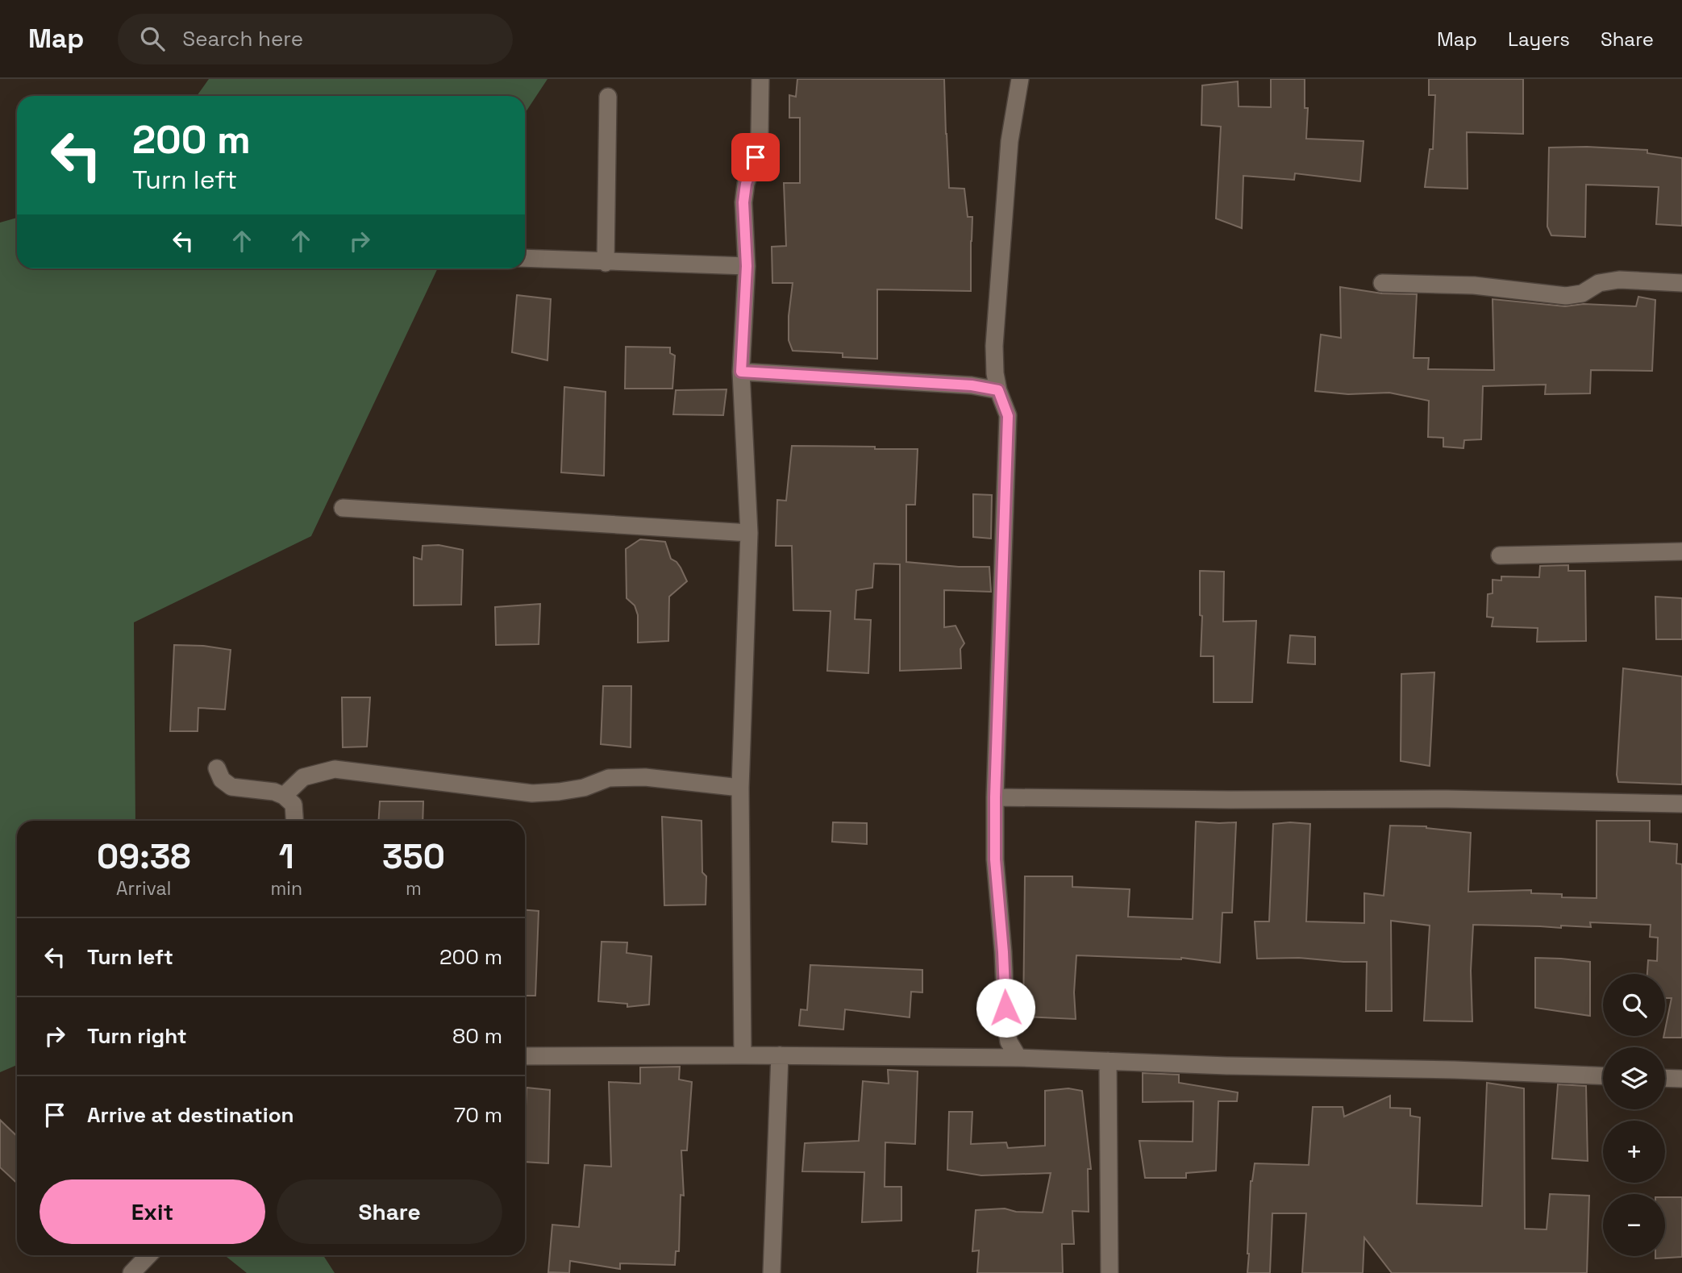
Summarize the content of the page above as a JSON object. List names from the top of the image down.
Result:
{
  "page": {
    "header": "Map",
    "search": "Search here",
    "nav": ["Map", "Layers", "Share"],
    "turn": ["200 m", "Turn left"],
    "eta": [
      "09:38",
      "Arrival",
      "1",
      "min",
      "350",
      "m"
    ],
    "list": [
      {
        "name": "Turn left",
        "value": "200 m"
      },
      {
        "name": "Turn right",
        "value": "80 m"
      },
      {
        "name": "Arrive at destination",
        "value": "70 m"
      }
    ],
    "map_buttons": ["+", "−"],
    "buttons": ["Exit", "Share"]
  }
}
